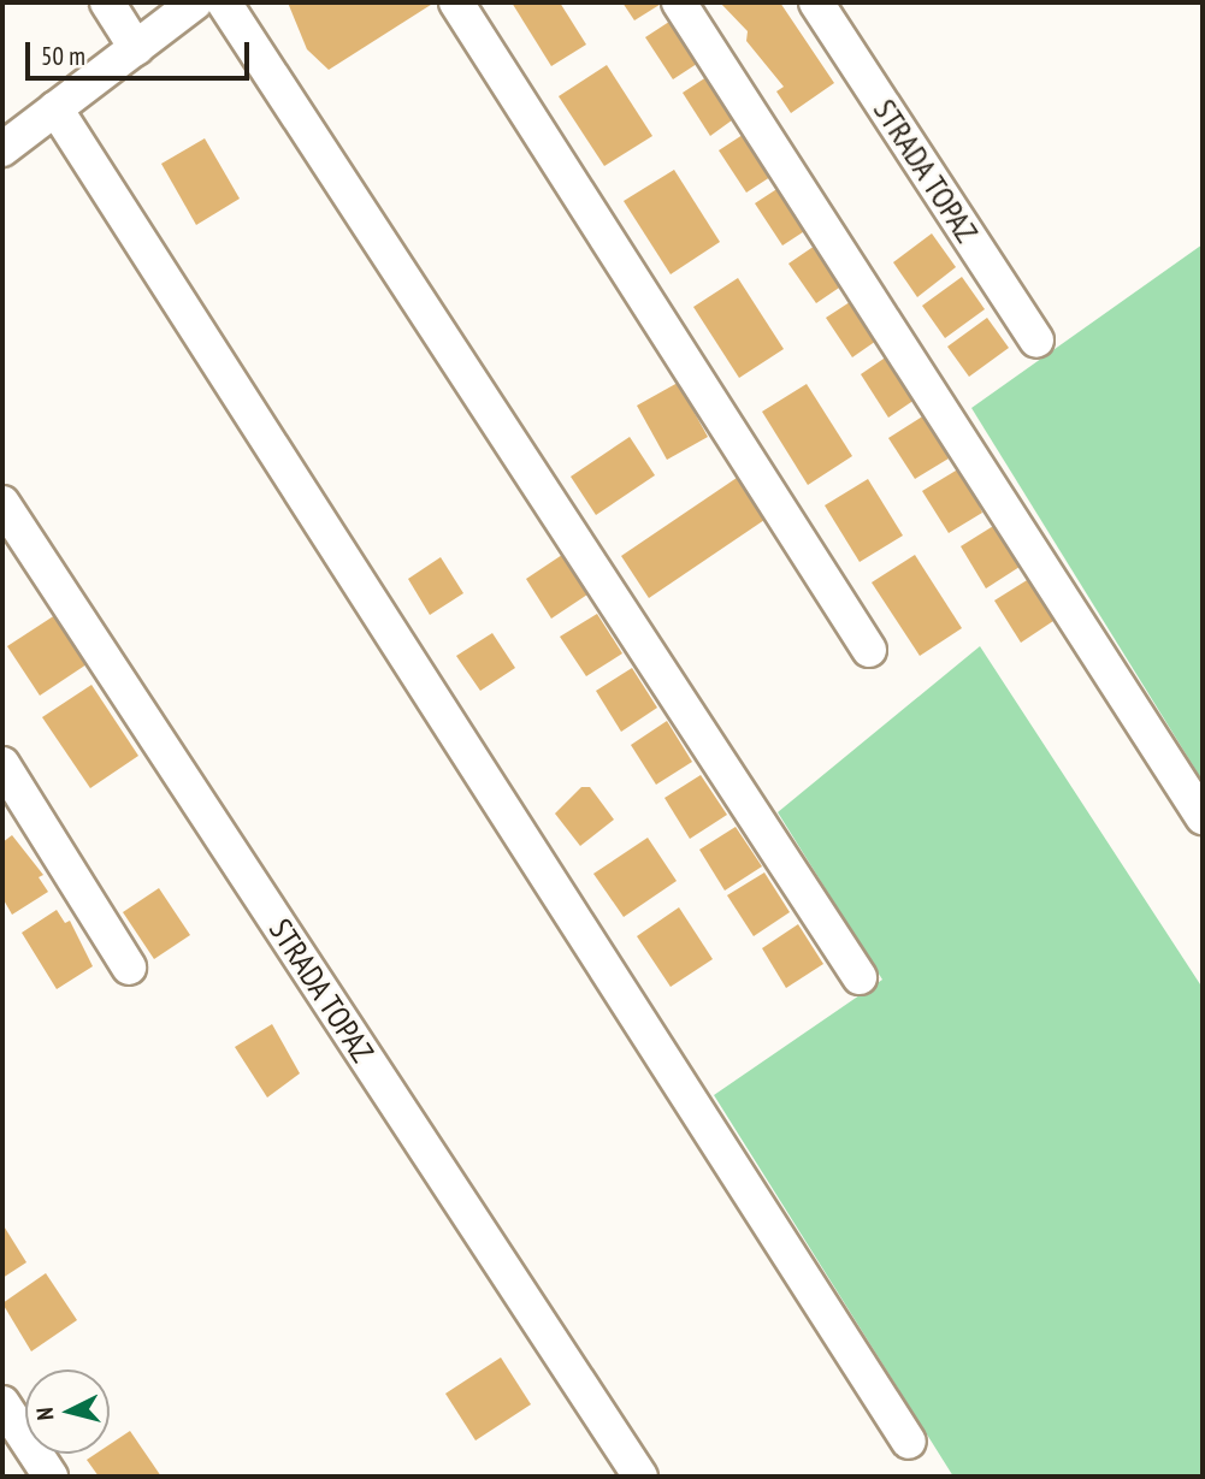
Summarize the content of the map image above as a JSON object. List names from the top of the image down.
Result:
{
  "streets": {
    "street": ["STRADA TOPAZ"]
  },
  "scale_bar": "50 m",
  "north": "left"
}
